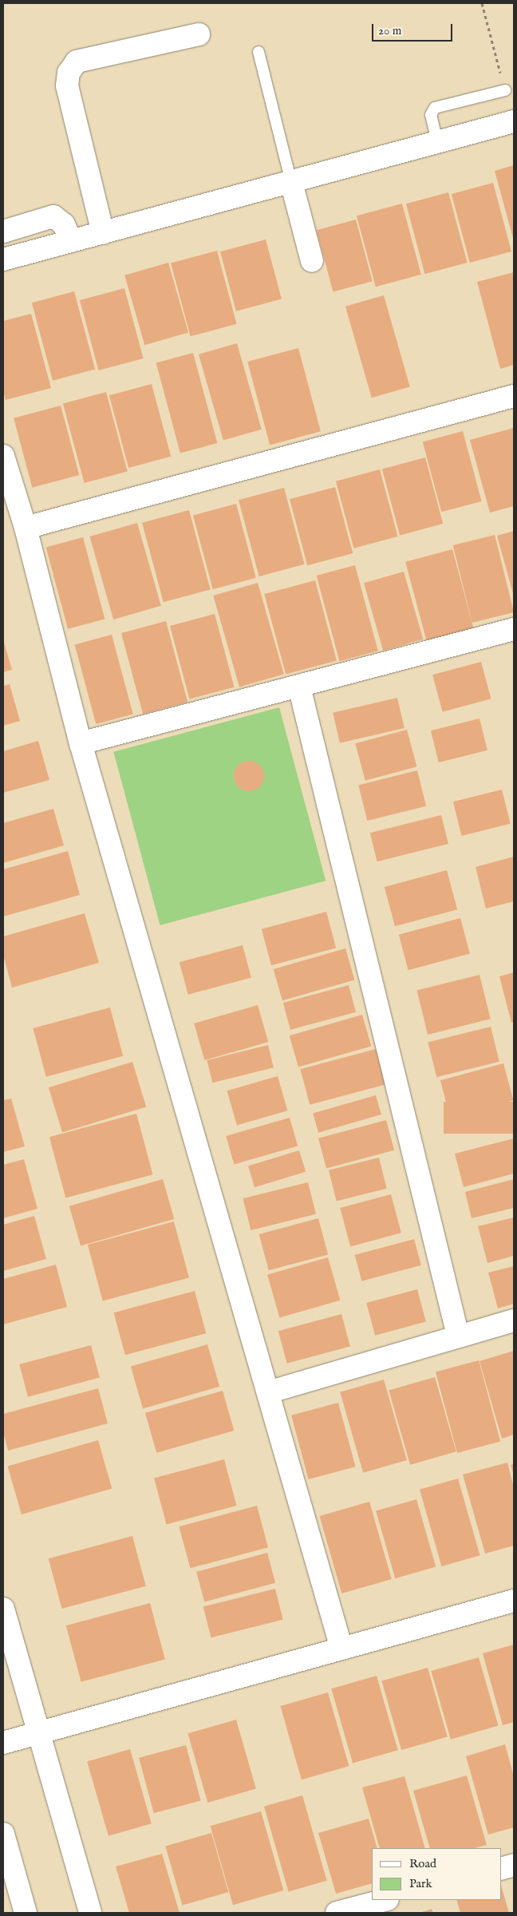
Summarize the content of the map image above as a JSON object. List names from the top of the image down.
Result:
{
  "legend": ["Road", "Park"],
  "scale_bar": "20 m"
}
